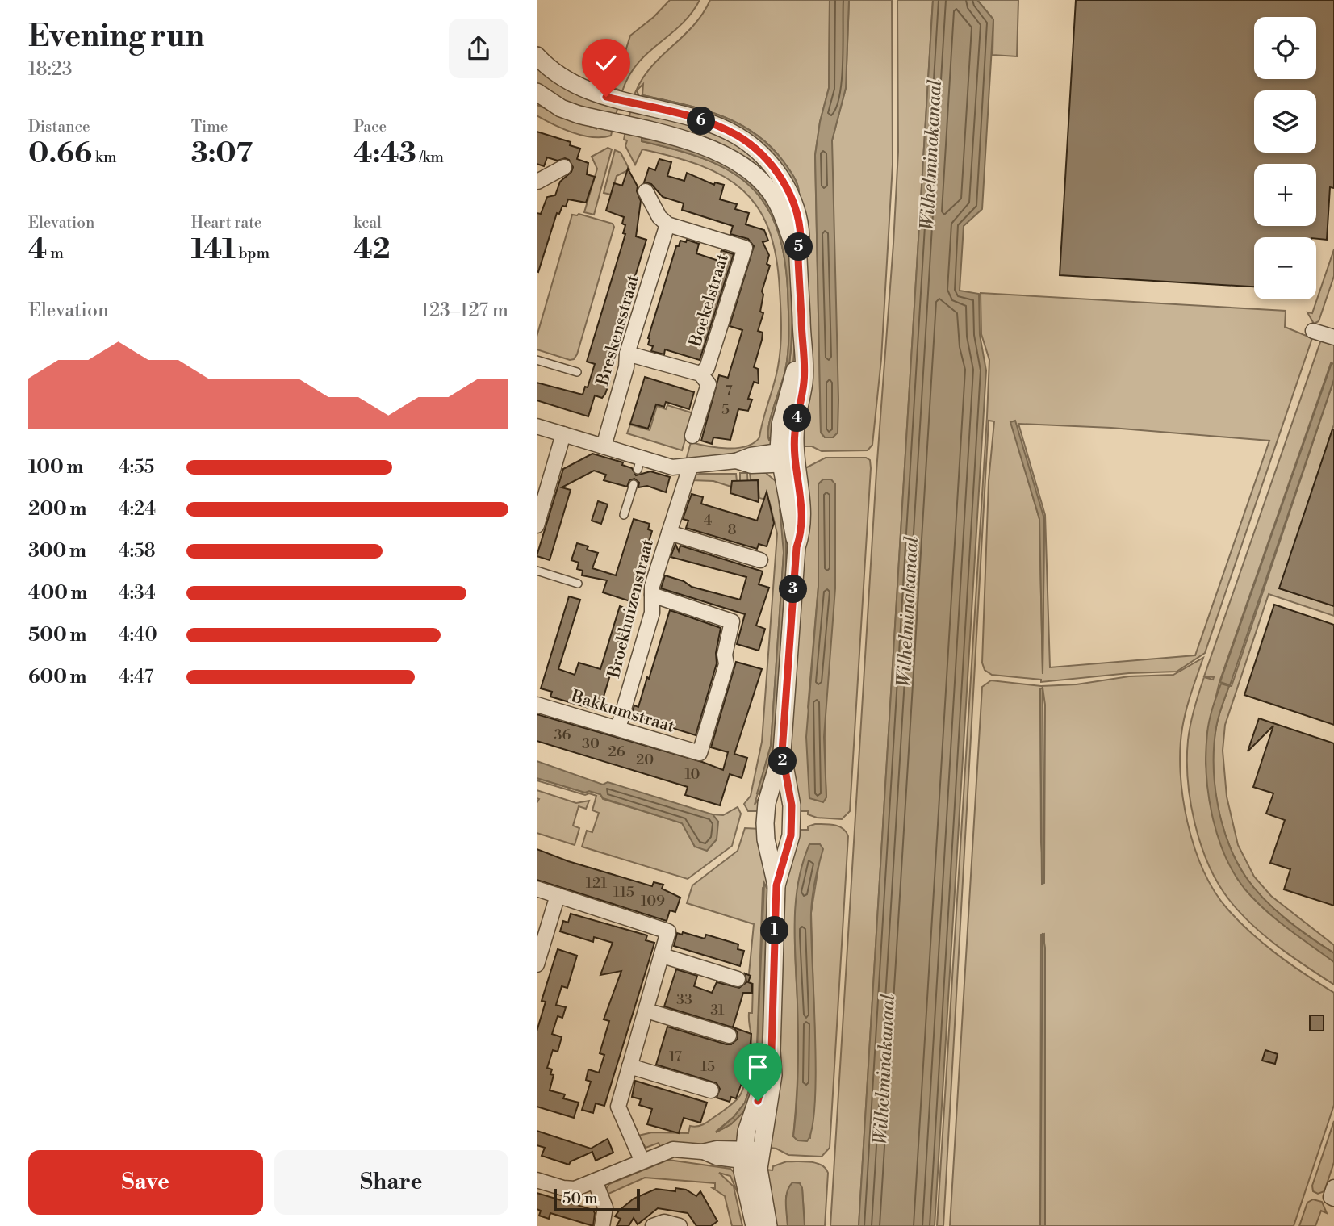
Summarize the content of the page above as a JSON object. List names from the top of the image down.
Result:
{
  "streets": {
    "street": [
      "Boekelstraat",
      "Breskensstraat",
      "Broekhuizenstraat",
      "Bakkumstraat"
    ]
  },
  "crossings": [
    ["Boekelstraat", "Breskensstraat"],
    ["Broekhuizenstraat", "Bakkumstraat"]
  ],
  "water": ["Wilhelminakanaal"],
  "house_numbers": [
    "7",
    "5",
    "4",
    "8",
    "36",
    "30",
    "26",
    "20",
    "10",
    "121",
    "115",
    "109",
    "33",
    "31",
    "17",
    "15"
  ],
  "scale_bar": "50 m",
  "page": {
    "heading": ["Evening run", "18:23"],
    "map_buttons": ["+", "−"],
    "stats": [
      ["Distance", "0.66 km"],
      ["Time", "3:07"],
      ["Pace", "4:43 /km"],
      ["Elevation", "4 m"],
      ["Heart rate", "141 bpm"],
      ["kcal", "42"]
    ],
    "pins": [
      "6",
      "5",
      "4",
      "3",
      "2",
      "1"
    ],
    "chart": ["Elevation", "123–127 m"],
    "list": [
      {
        "name": "100 m",
        "note": "4:55"
      },
      {
        "name": "200 m",
        "note": "4:24"
      },
      {
        "name": "300 m",
        "note": "4:58"
      },
      {
        "name": "400 m",
        "note": "4:34"
      },
      {
        "name": "500 m",
        "note": "4:40"
      },
      {
        "name": "600 m",
        "note": "4:47"
      }
    ],
    "buttons": ["Save", "Share"],
    "scale": "50 m"
  }
}
